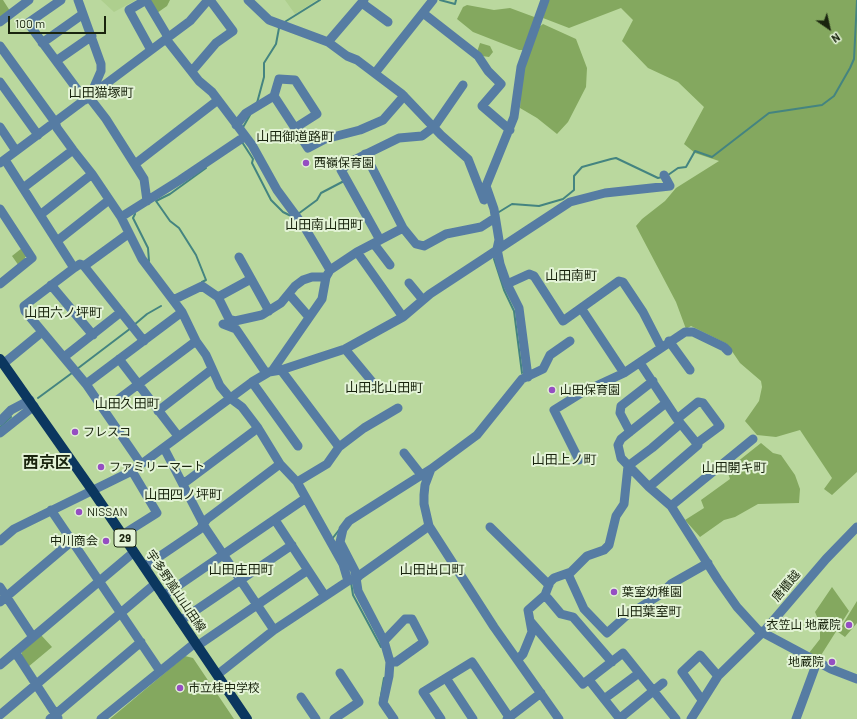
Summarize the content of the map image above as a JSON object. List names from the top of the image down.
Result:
{
  "streets": {
    "main road": ["29", "宇多野嵐山山田線"],
    "street": ["唐櫃越"]
  },
  "districts": [
    "山田猫塚町",
    "山田御道路町",
    "山田南山田町",
    "山田南町",
    "山田六ノ坪町",
    "山田北山田町",
    "山田久田町",
    "山田上ノ町",
    "西京区",
    "山田開キ町",
    "山田四ノ坪町",
    "山田庄田町",
    "山田出口町",
    "山田葉室町"
  ],
  "places": [
    "西嶺保育園",
    "山田保育園",
    "フレスコ",
    "ファミリーマート",
    "NISSAN",
    "中川商会",
    "葉室幼稚園",
    "衣笠山 地蔵院",
    "地蔵院",
    "市立桂中学校"
  ],
  "scale_bar": "100 m",
  "north": "bottom right"
}
